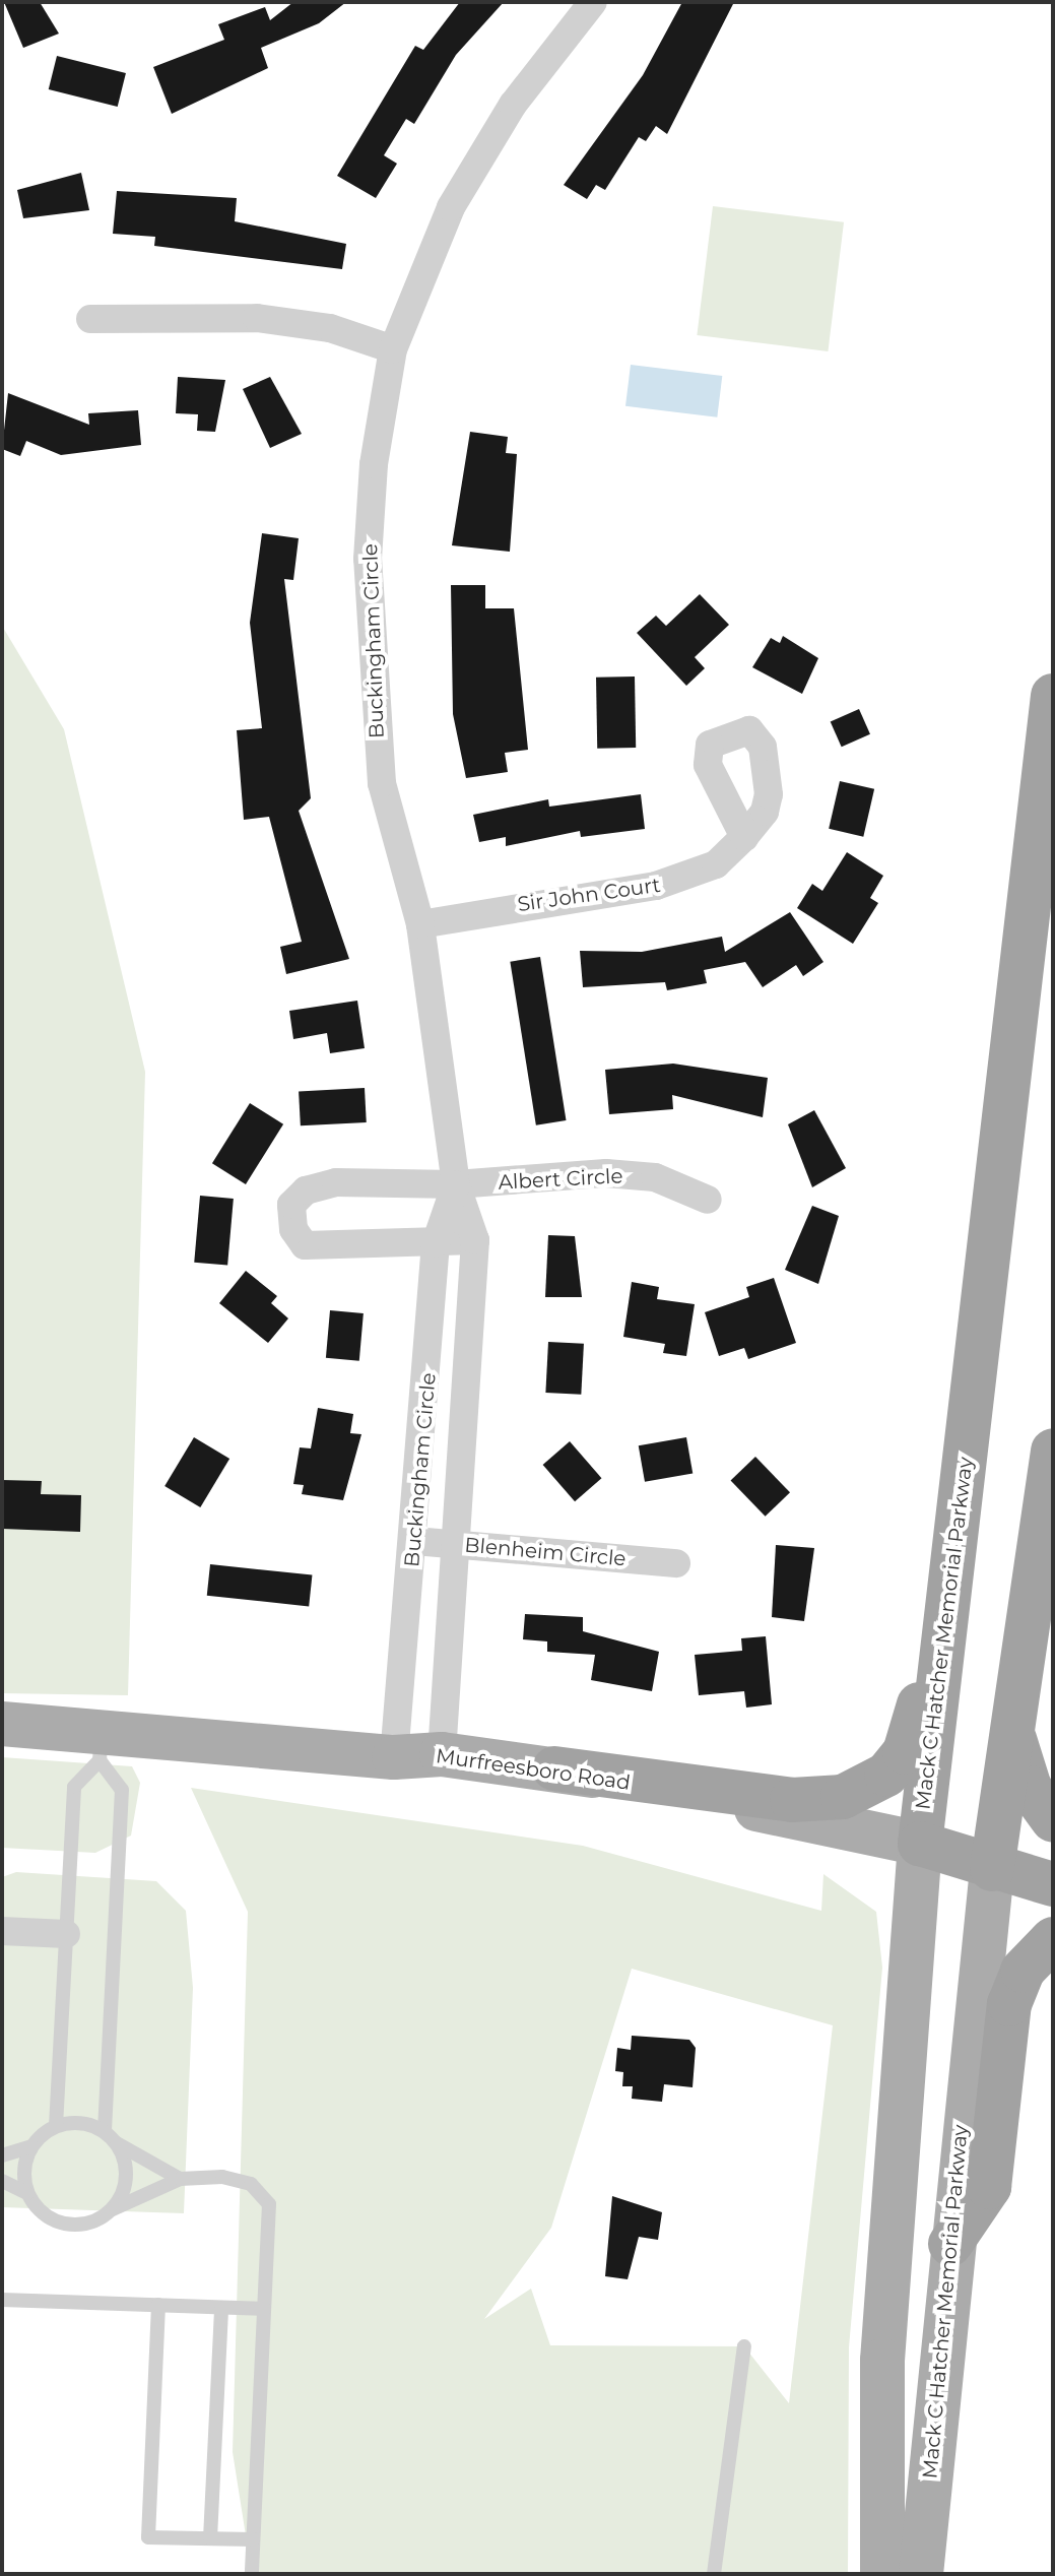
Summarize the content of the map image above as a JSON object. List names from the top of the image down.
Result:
{
  "streets": {
    "highway": ["Mack C Hatcher Memorial Parkway", "Murfreesboro Road"],
    "street": [
      "Buckingham Circle",
      "Sir John Court",
      "Albert Circle",
      "Blenheim Circle"
    ]
  },
  "crossings": [
    ["Buckingham Circle", "Sir John Court"],
    ["Buckingham Circle", "Albert Circle"],
    ["Buckingham Circle", "Blenheim Circle"],
    ["Buckingham Circle", "Murfreesboro Road"],
    ["Mack C Hatcher Memorial Parkway", "Murfreesboro Road"]
  ]
}
